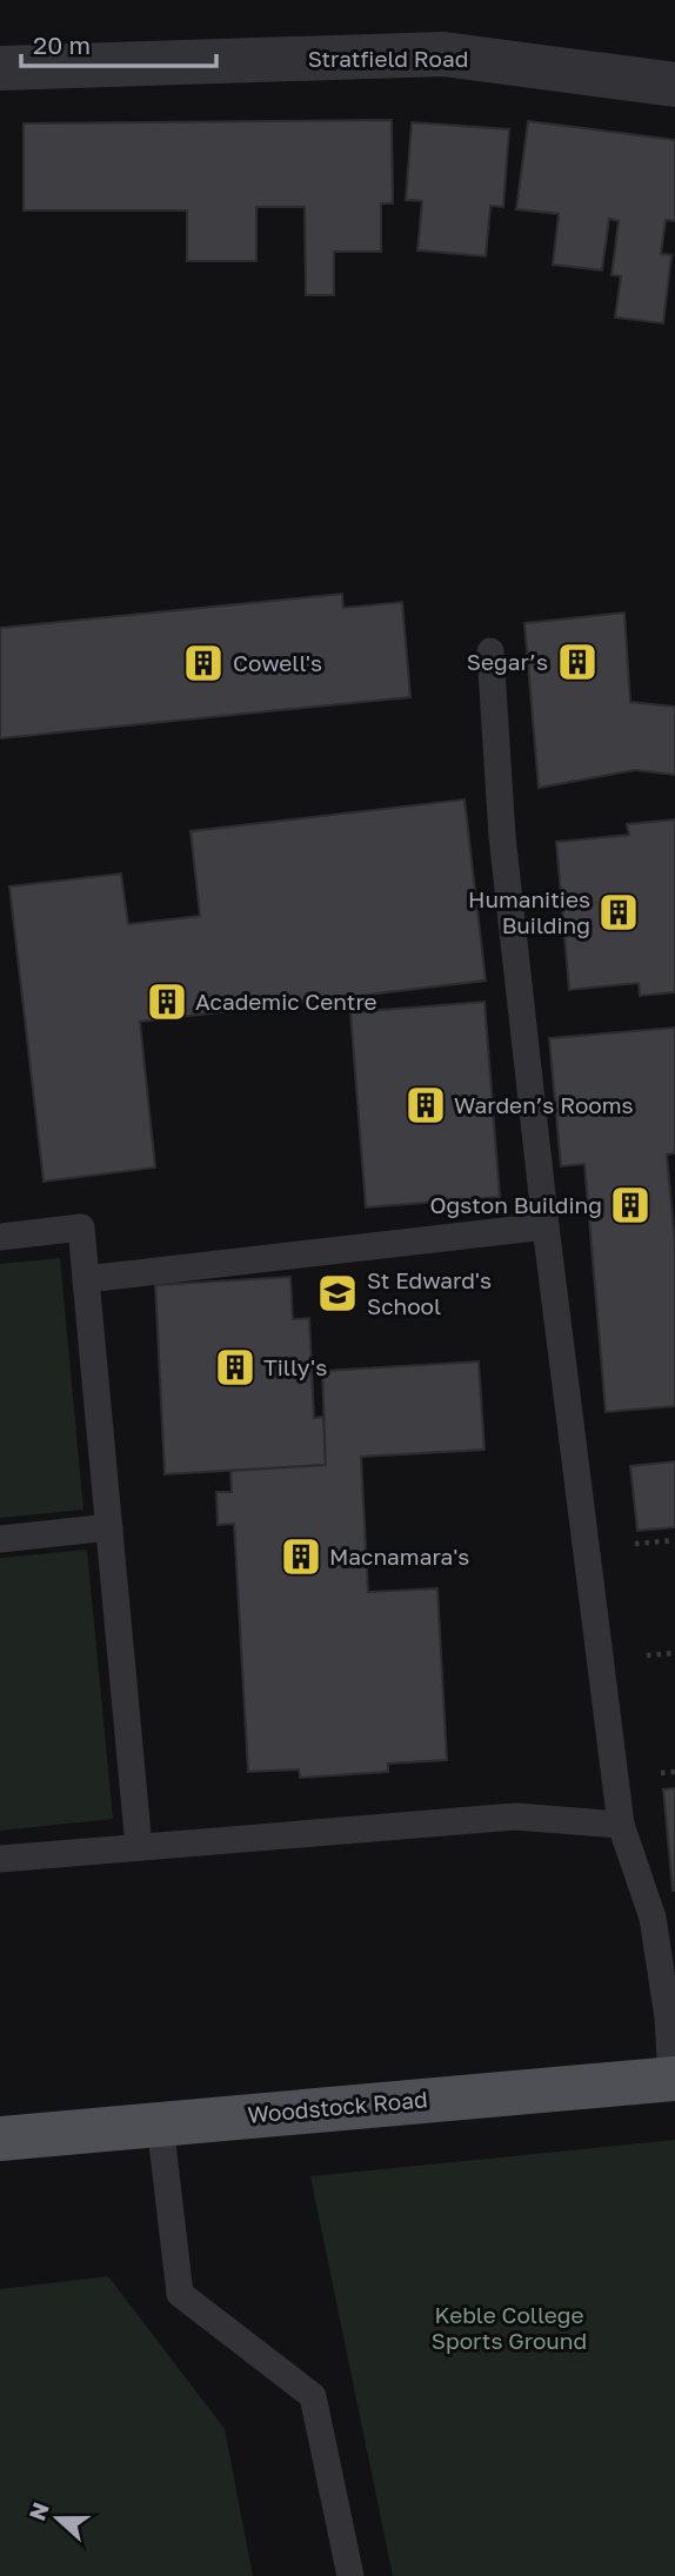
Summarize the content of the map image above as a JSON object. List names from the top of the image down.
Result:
{
  "streets": {
    "main road": ["Woodstock Road"],
    "street": ["Stratfield Road"]
  },
  "parks": ["Keble College Sports Ground"],
  "places": {
    "building": [
      "Segar’s",
      "Cowell's",
      "Humanities Building",
      "Academic Centre",
      "Warden’s Rooms",
      "Ogston Building",
      "Tilly's",
      "Macnamara's"
    ],
    "school or university": ["St Edward's School"]
  },
  "scale_bar": "20 m",
  "north": "left"
}
